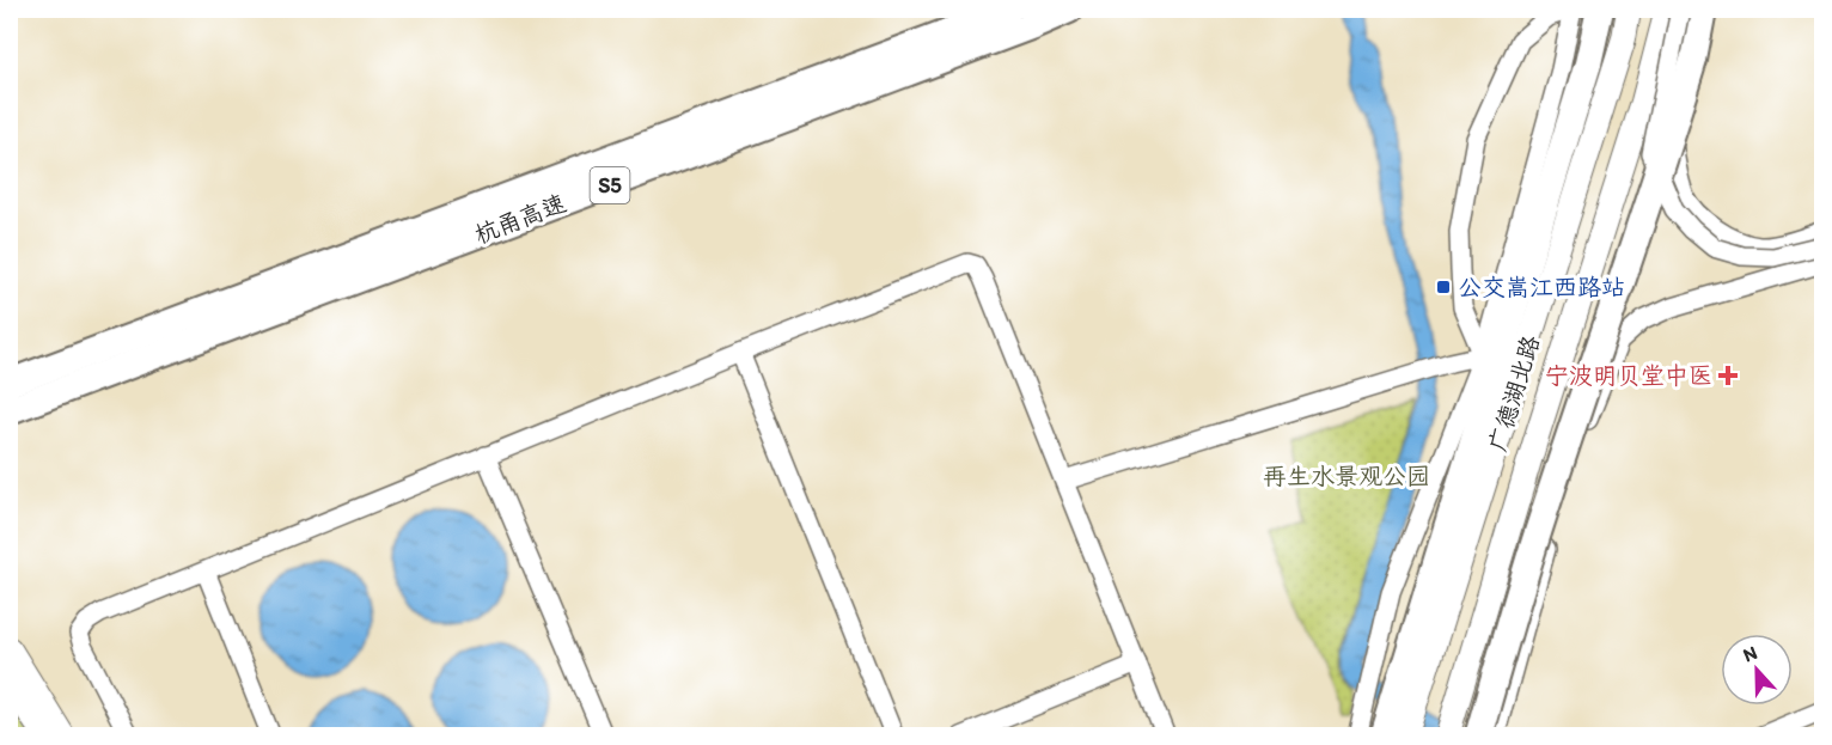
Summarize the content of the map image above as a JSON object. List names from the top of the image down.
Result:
{
  "streets": {
    "highway": ["S5", "杭甬高速"],
    "main road": ["广德湖北路"]
  },
  "parks": ["再生水景观公园"],
  "places": {
    "transit": ["公交嵩江西路站"],
    "health": ["宁波明贝堂中医"]
  },
  "north": "top"
}
